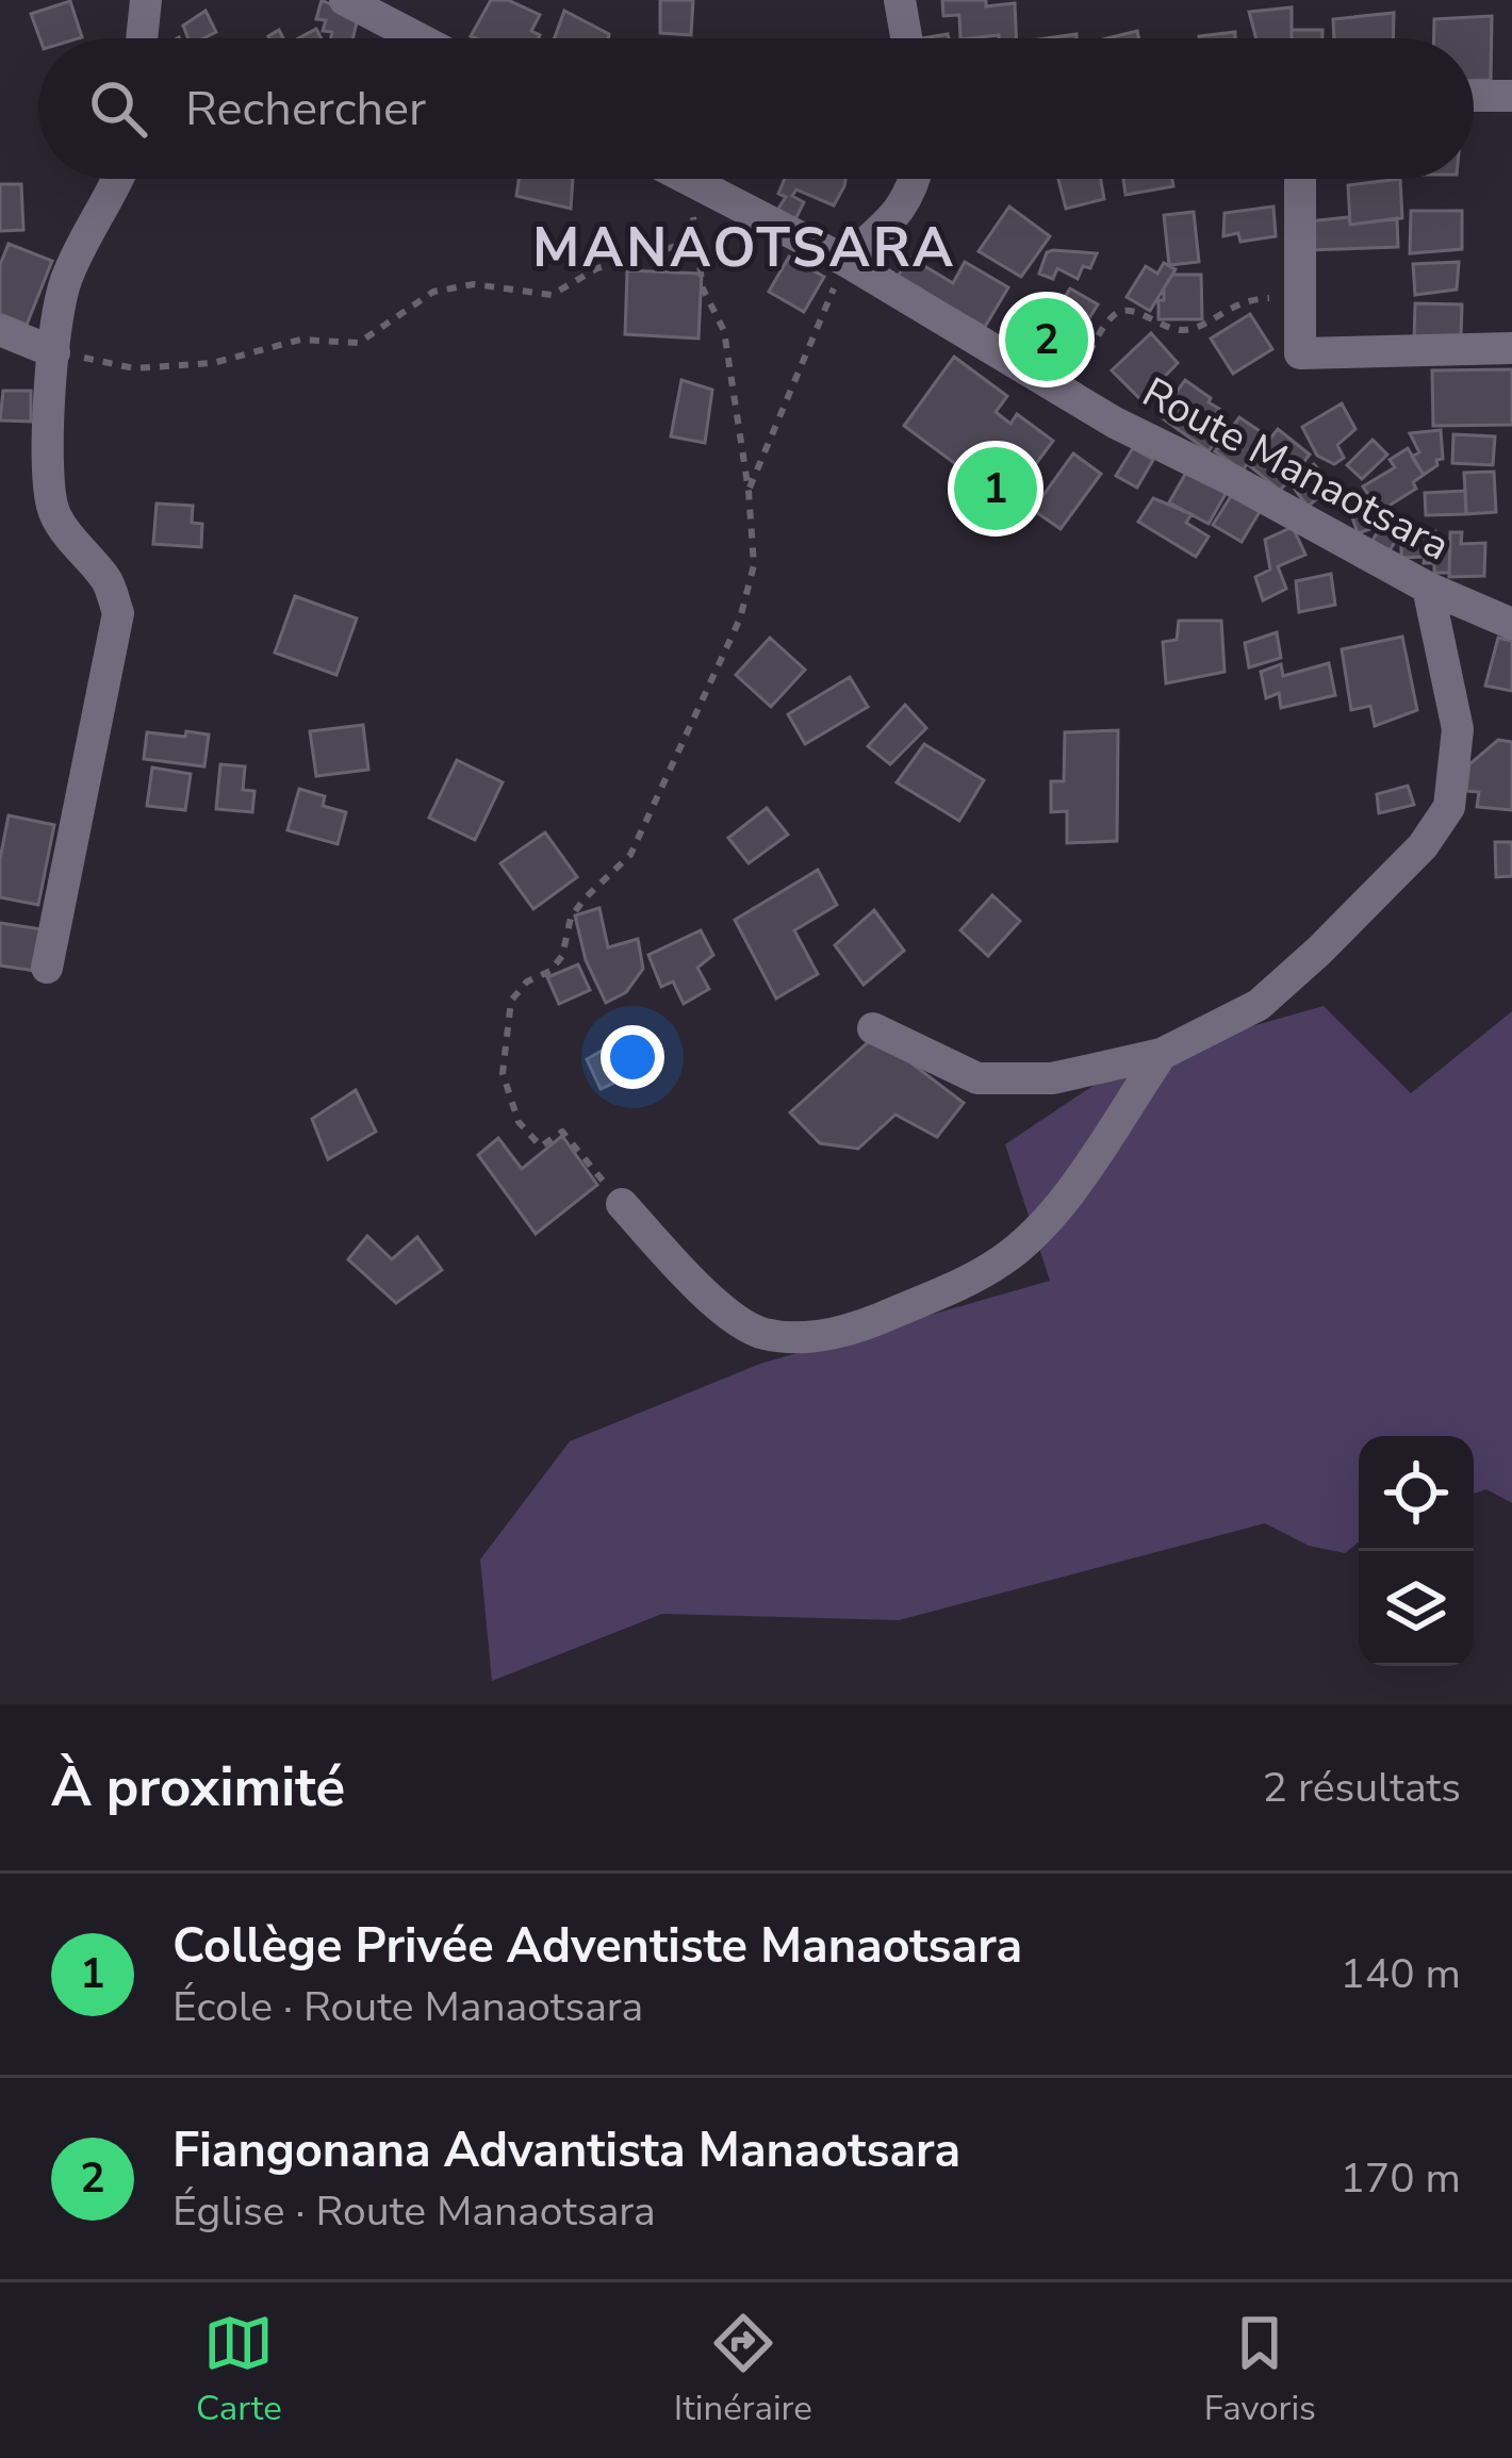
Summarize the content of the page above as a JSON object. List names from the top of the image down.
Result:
{
  "streets": {
    "street": ["Route Manaotsara"]
  },
  "districts": ["MANAOTSARA"],
  "page": {
    "search": "Rechercher",
    "pins": ["2", "1"],
    "heading": ["À proximité", "2 résultats"],
    "list": [
      {
        "mark": "1",
        "name": "Collège Privée Adventiste Manaotsara",
        "note": "École · Route Manaotsara",
        "value": "140 m"
      },
      {
        "mark": "2",
        "name": "Fiangonana Advantista Manaotsara",
        "note": "Église · Route Manaotsara",
        "value": "170 m"
      }
    ],
    "nav": ["Carte", "Itinéraire", "Favoris"]
  }
}
